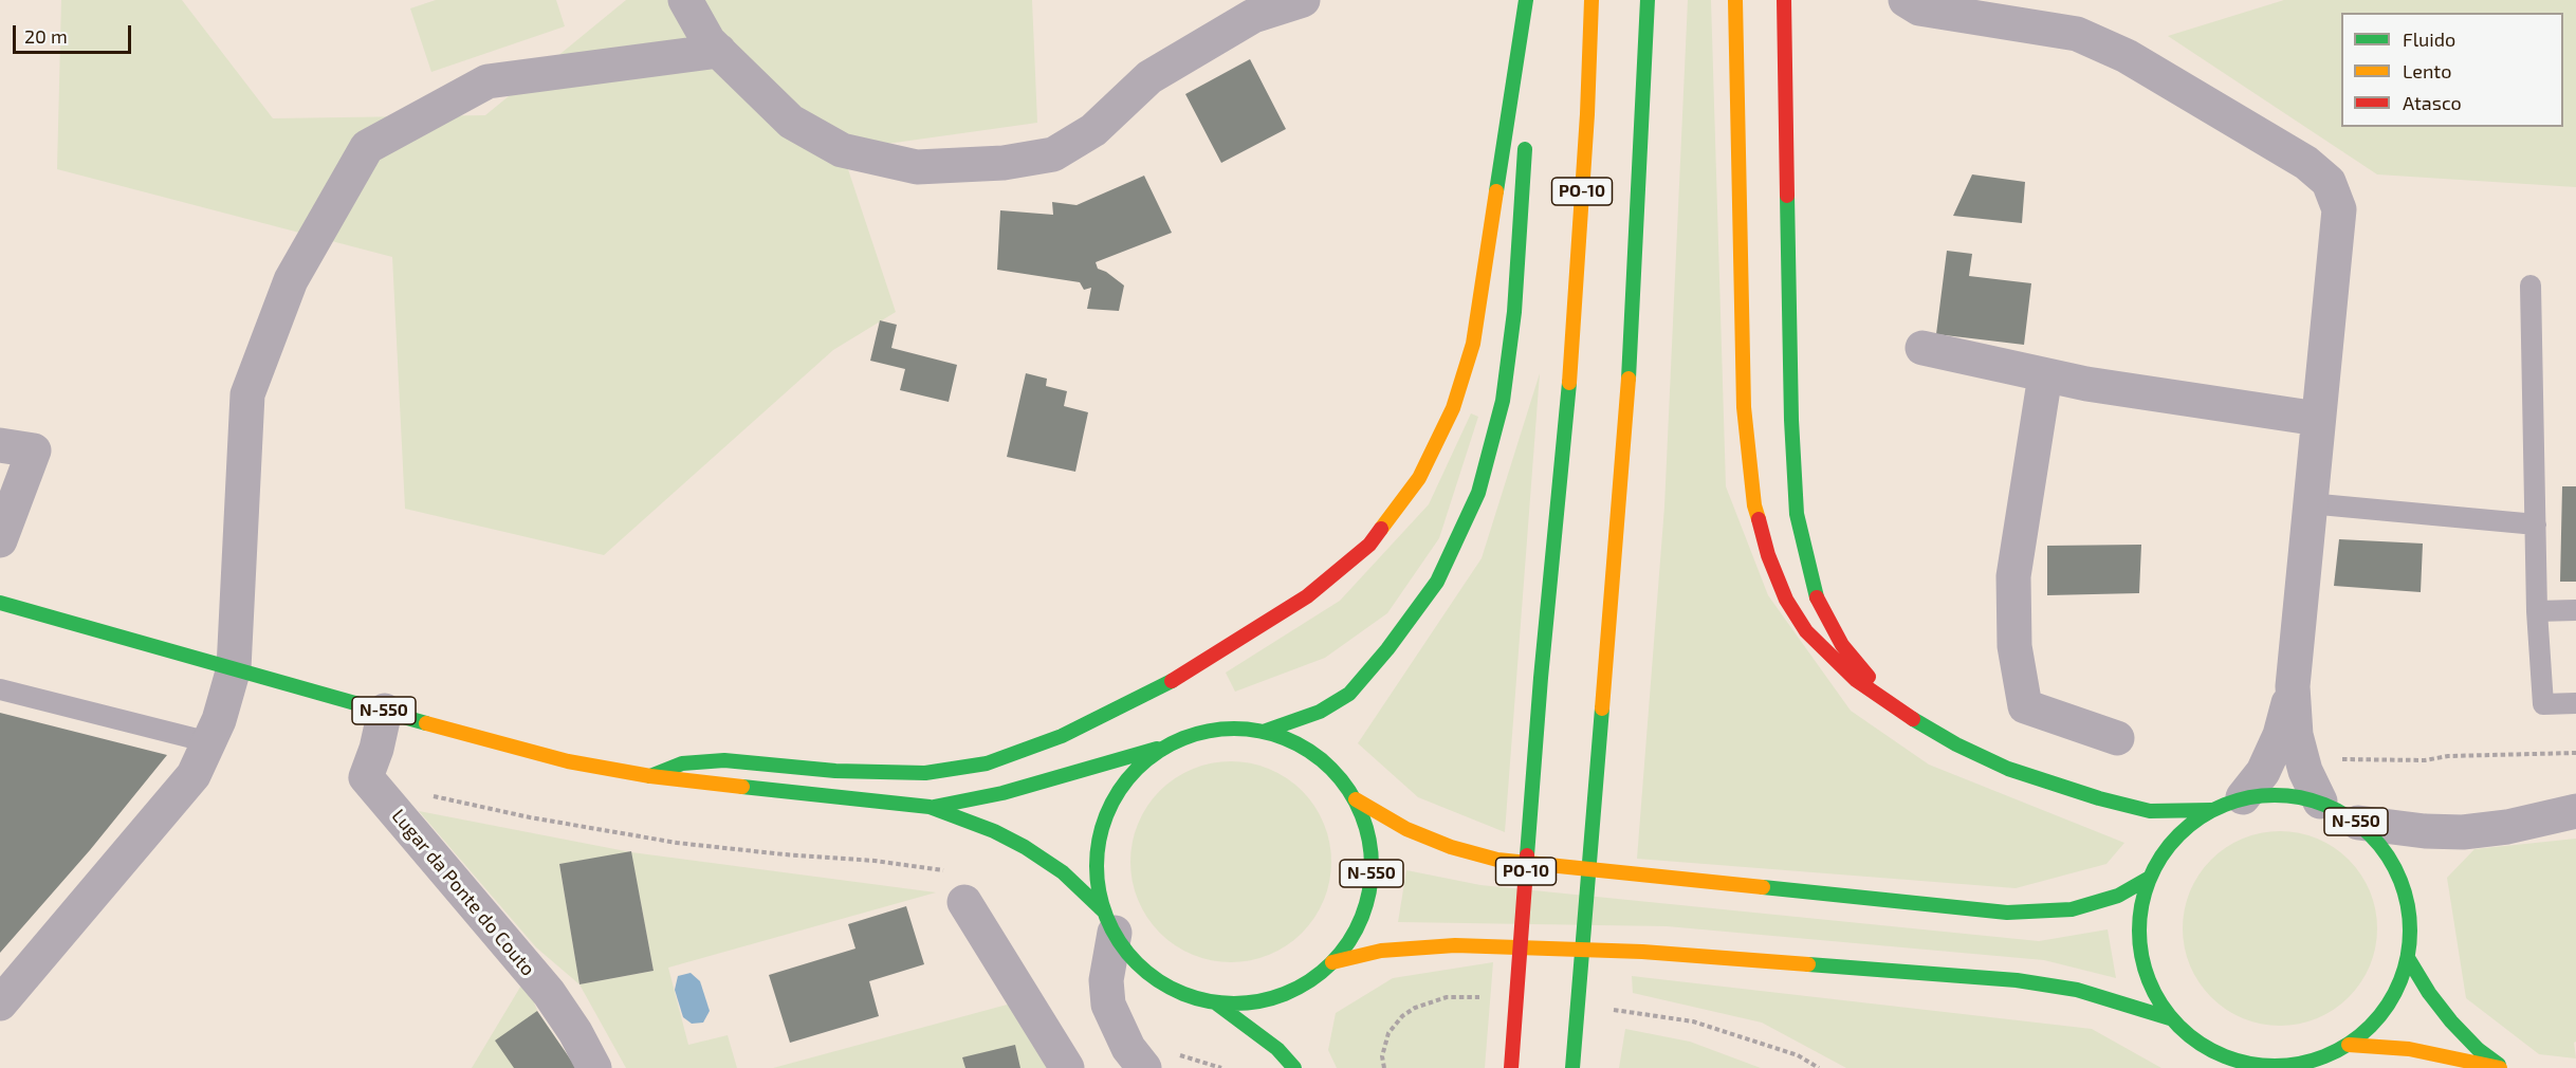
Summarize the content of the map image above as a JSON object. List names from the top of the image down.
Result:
{
  "streets": {
    "main road": ["PO-10", "N-550"],
    "street": ["Lugar da Ponte do Couto"]
  },
  "crossings": [
    ["N-550", "Lugar da Ponte do Couto"]
  ],
  "legend": ["Fluido", "Lento", "Atasco"],
  "scale_bar": "20 m"
}
